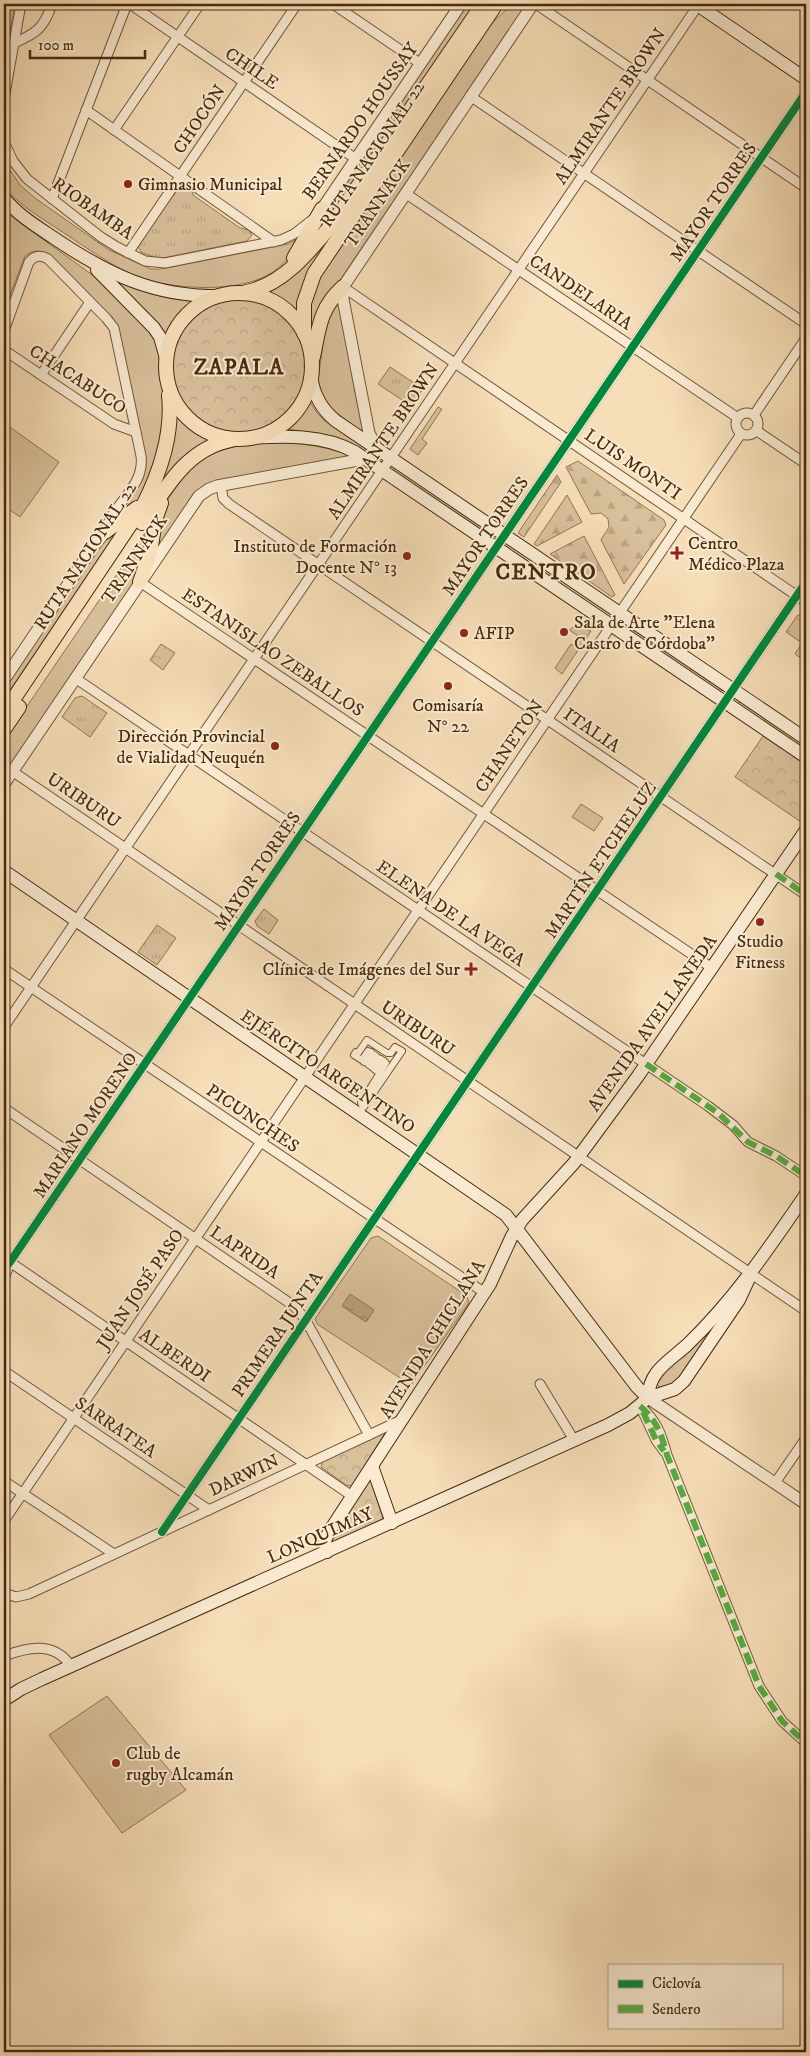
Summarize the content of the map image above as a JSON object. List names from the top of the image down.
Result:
{
  "streets": {
    "main road": [
      "RUTA NACIONAL 22",
      "AVENIDA AVELLANEDA",
      "EJÉRCITO ARGENTINO",
      "AVENIDA CHICLANA",
      "LONQUIMAY"
    ],
    "street": [
      "CHILE",
      "ALMIRANTE BROWN",
      "CHOCÓN",
      "BERNARDO HOUSSAY",
      "MAYOR TORRES",
      "TRANNACK",
      "RIOBAMBA",
      "CANDELARIA",
      "CHACABUCO",
      "LUIS MONTI",
      "ESTANISLAO ZEBALLOS",
      "ITALIA",
      "CHANETON",
      "URIBURU",
      "MARTÍN ETCHELUZ",
      "ELENA DE LA VEGA",
      "PICUNCHES",
      "MARIANO MORENO",
      "LAPRIDA",
      "JUAN JOSÉ PASO",
      "PRIMERA JUNTA",
      "ALBERDI",
      "SARRATEA",
      "DARWIN"
    ]
  },
  "crossings": [
    ["CHILE", "CHOCÓN"],
    ["CHILE", "BERNARDO HOUSSAY"],
    ["ALMIRANTE BROWN", "CANDELARIA"],
    ["ALMIRANTE BROWN", "LUIS MONTI"],
    ["ALMIRANTE BROWN", "ESTANISLAO ZEBALLOS"],
    ["ALMIRANTE BROWN", "ITALIA"],
    ["ALMIRANTE BROWN", "URIBURU"],
    ["ALMIRANTE BROWN", "ELENA DE LA VEGA"],
    ["ALMIRANTE BROWN", "EJÉRCITO ARGENTINO"],
    ["ALMIRANTE BROWN", "PICUNCHES"],
    ["CHOCÓN", "RIOBAMBA"],
    ["BERNARDO HOUSSAY", "RIOBAMBA"],
    ["MAYOR TORRES", "CANDELARIA"],
    ["MAYOR TORRES", "LUIS MONTI"],
    ["MAYOR TORRES", "ESTANISLAO ZEBALLOS"],
    ["MAYOR TORRES", "ITALIA"],
    ["MAYOR TORRES", "URIBURU"],
    ["MAYOR TORRES", "ELENA DE LA VEGA"],
    ["MAYOR TORRES", "EJÉRCITO ARGENTINO"],
    ["MAYOR TORRES", "MARIANO MORENO"],
    ["TRANNACK", "CANDELARIA"],
    ["TRANNACK", "LUIS MONTI"],
    ["TRANNACK", "ESTANISLAO ZEBALLOS"],
    ["TRANNACK", "ITALIA"],
    ["TRANNACK", "URIBURU"],
    ["TRANNACK", "ELENA DE LA VEGA"],
    ["CANDELARIA", "CHANETON"],
    ["LUIS MONTI", "CHANETON"],
    ["LUIS MONTI", "MARTÍN ETCHELUZ"],
    ["ESTANISLAO ZEBALLOS", "CHANETON"],
    ["ESTANISLAO ZEBALLOS", "MARTÍN ETCHELUZ"],
    ["ESTANISLAO ZEBALLOS", "AVENIDA AVELLANEDA"],
    ["ITALIA", "CHANETON"],
    ["ITALIA", "MARTÍN ETCHELUZ"],
    ["ITALIA", "AVENIDA AVELLANEDA"],
    ["CHANETON", "URIBURU"],
    ["CHANETON", "ELENA DE LA VEGA"],
    ["CHANETON", "EJÉRCITO ARGENTINO"],
    ["CHANETON", "JUAN JOSÉ PASO"],
    ["URIBURU", "MARTÍN ETCHELUZ"],
    ["URIBURU", "AVENIDA AVELLANEDA"],
    ["URIBURU", "LONQUIMAY"],
    ["MARTÍN ETCHELUZ", "ELENA DE LA VEGA"],
    ["MARTÍN ETCHELUZ", "EJÉRCITO ARGENTINO"],
    ["MARTÍN ETCHELUZ", "PRIMERA JUNTA"],
    ["ELENA DE LA VEGA", "AVENIDA AVELLANEDA"],
    ["AVENIDA AVELLANEDA", "EJÉRCITO ARGENTINO"],
    ["AVENIDA AVELLANEDA", "AVENIDA CHICLANA"],
    ["EJÉRCITO ARGENTINO", "MARIANO MORENO"],
    ["EJÉRCITO ARGENTINO", "JUAN JOSÉ PASO"],
    ["EJÉRCITO ARGENTINO", "PRIMERA JUNTA"],
    ["EJÉRCITO ARGENTINO", "AVENIDA CHICLANA"],
    ["EJÉRCITO ARGENTINO", "LONQUIMAY"],
    ["PICUNCHES", "MARIANO MORENO"],
    ["PICUNCHES", "JUAN JOSÉ PASO"],
    ["PICUNCHES", "PRIMERA JUNTA"],
    ["PICUNCHES", "AVENIDA CHICLANA"],
    ["MARIANO MORENO", "LAPRIDA"],
    ["MARIANO MORENO", "ALBERDI"],
    ["LAPRIDA", "JUAN JOSÉ PASO"],
    ["LAPRIDA", "PRIMERA JUNTA"],
    ["LAPRIDA", "DARWIN"],
    ["JUAN JOSÉ PASO", "ALBERDI"],
    ["JUAN JOSÉ PASO", "SARRATEA"],
    ["PRIMERA JUNTA", "ALBERDI"],
    ["PRIMERA JUNTA", "SARRATEA"],
    ["PRIMERA JUNTA", "DARWIN"],
    ["AVENIDA CHICLANA", "ALBERDI"],
    ["AVENIDA CHICLANA", "DARWIN"],
    ["AVENIDA CHICLANA", "LONQUIMAY"],
    ["ALBERDI", "DARWIN"],
    ["SARRATEA", "DARWIN"]
  ],
  "districts": ["ZAPALA", "CENTRO"],
  "places": {
    "other": [
      "Gimnasio Municipal",
      "Instituto de Formación Docente N° 13",
      "Sala de Arte \"Elena Castro de Córdoba\"",
      "AFIP",
      "Comisaría N° 22",
      "Dirección Provincial de Vialidad Neuquén",
      "Studio Fitness",
      "Club de rugby Alcamán"
    ],
    "health": ["Centro Médico Plaza", "Clínica de Imágenes del Sur"]
  },
  "legend": ["Ciclovía", "Sendero"],
  "scale_bar": "100 m"
}
